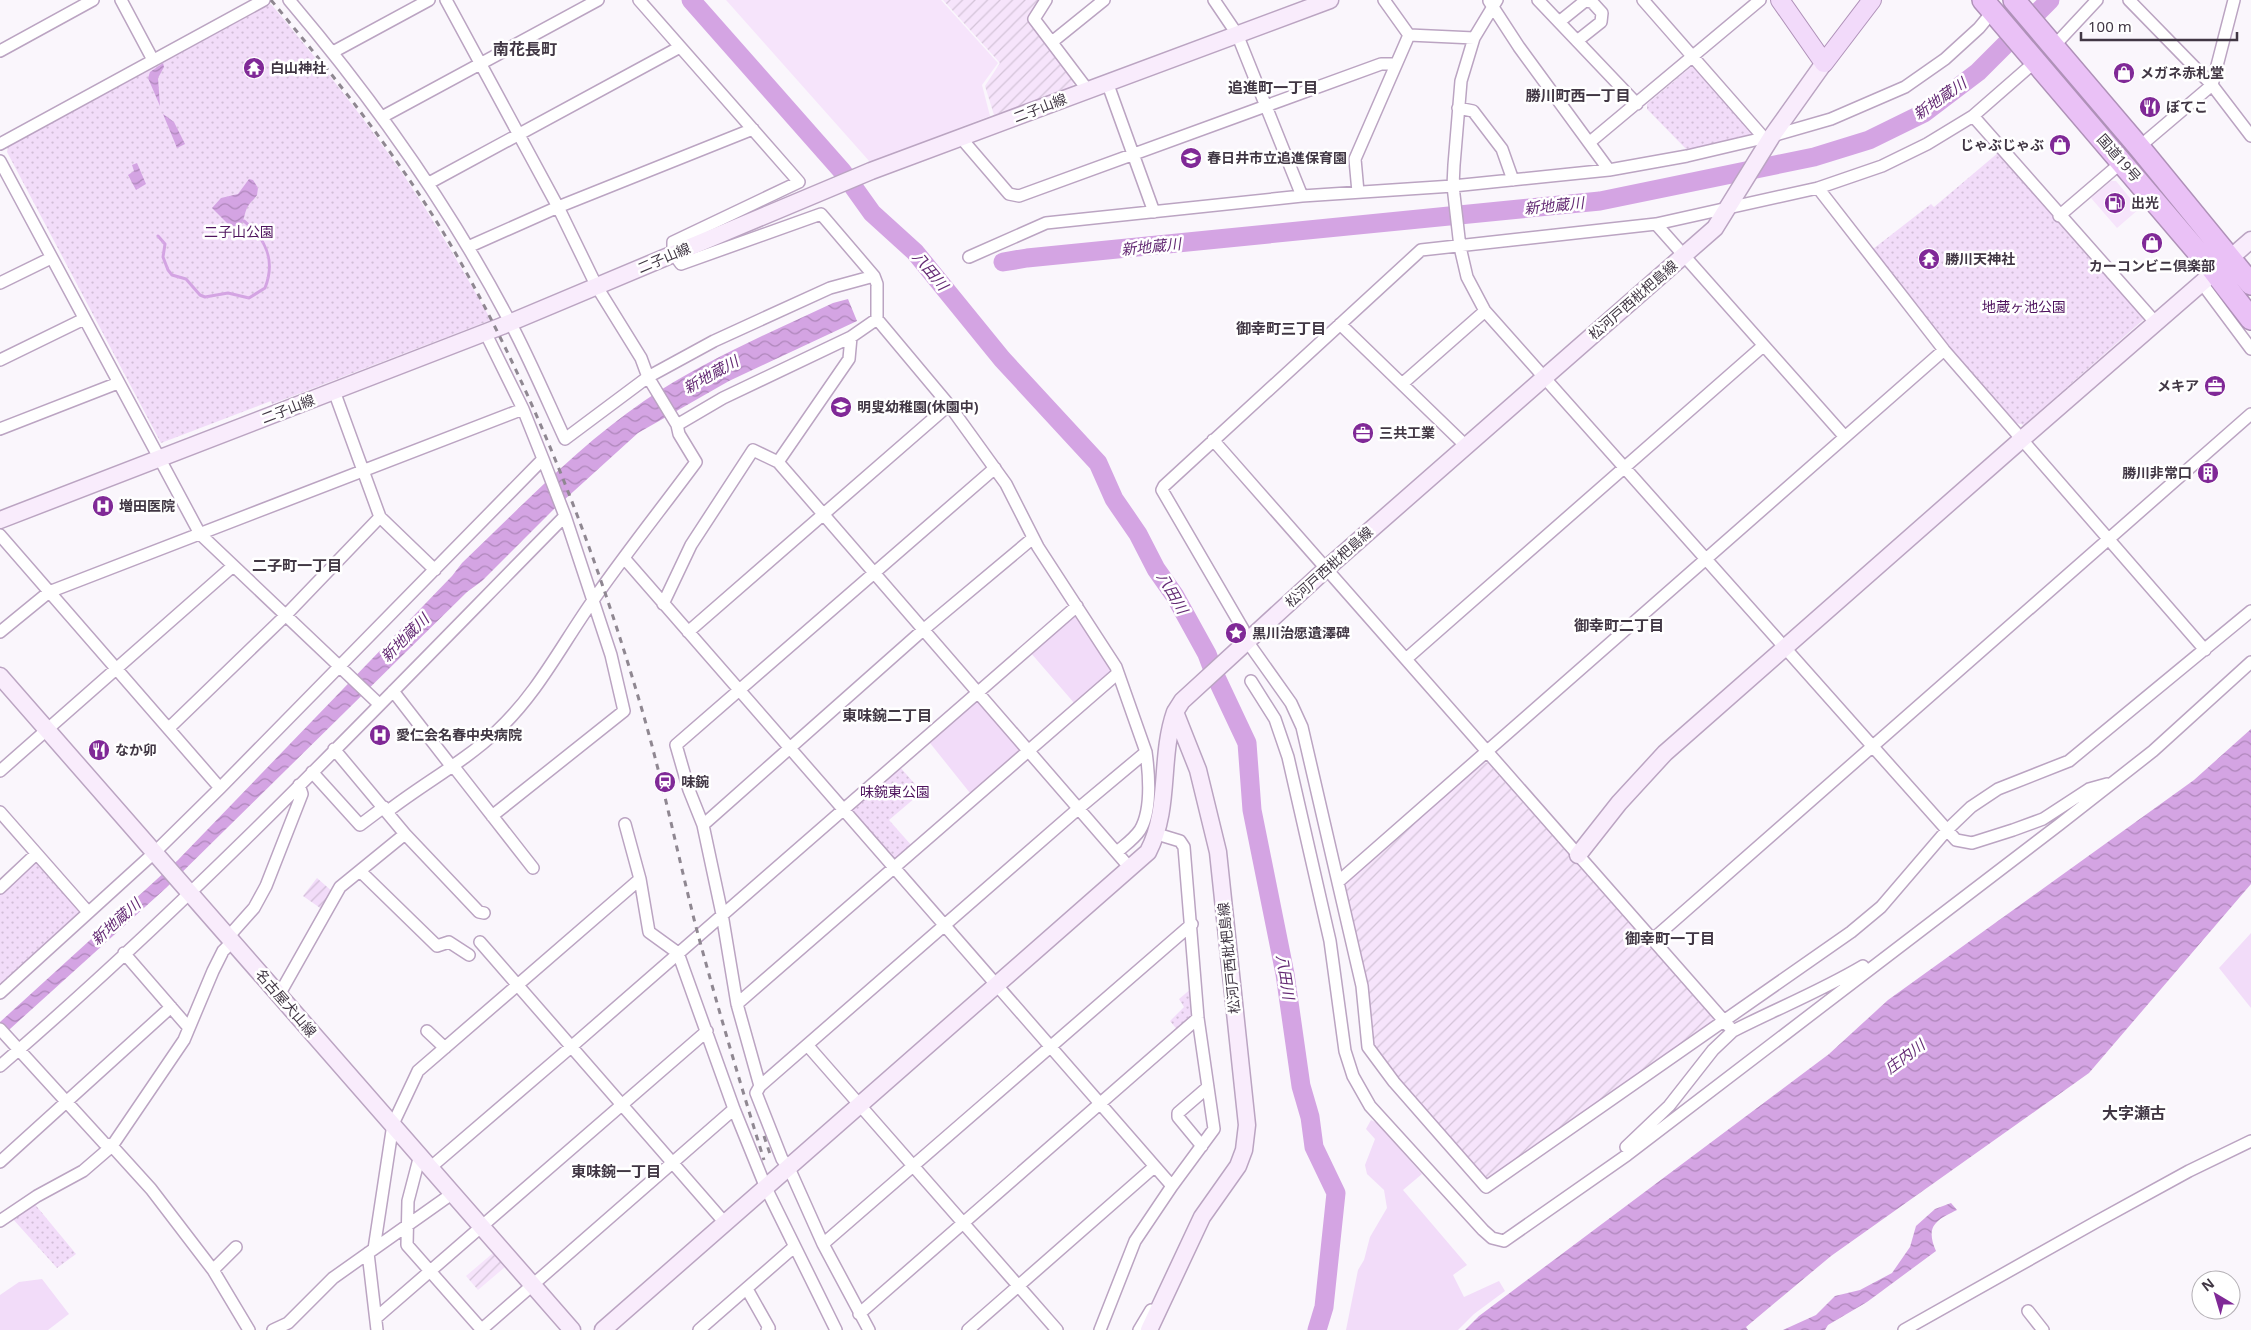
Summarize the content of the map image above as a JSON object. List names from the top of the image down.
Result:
{
  "streets": {
    "highway": ["国道19号"],
    "street": ["二子山線", "松河戸西枇杷島線", "名古屋犬山線"]
  },
  "districts": [
    "南花長町",
    "追進町一丁目",
    "勝川町西一丁目",
    "御幸町三丁目",
    "二子町一丁目",
    "御幸町二丁目",
    "東味鋺二丁目",
    "御幸町一丁目",
    "大字瀬古",
    "東味鋺一丁目"
  ],
  "water": ["新地蔵川", "八田川", "庄内川"],
  "parks": ["二子山公園", "地蔵ヶ池公園", "味鋺東公園"],
  "places": {
    "temple": ["白山神社", "勝川天神社"],
    "shop": ["メガネ赤札堂", "じゃぶじゃぶ", "カーコンビニ倶楽部"],
    "restaurant": ["ぼてこ", "なか卯"],
    "school or university": ["春日井市立追進保育園", "明叟幼稚園(休園中)"],
    "fuel station": ["出光"],
    "office": ["メキア", "三共工業"],
    "building": ["勝川非常口"],
    "hospital": ["増田医院", "愛仁会名春中央病院"],
    "place": ["黒川治愿遺澤碑"],
    "station": ["味鋺"]
  },
  "scale_bar": "100 m",
  "north": "top left"
}
